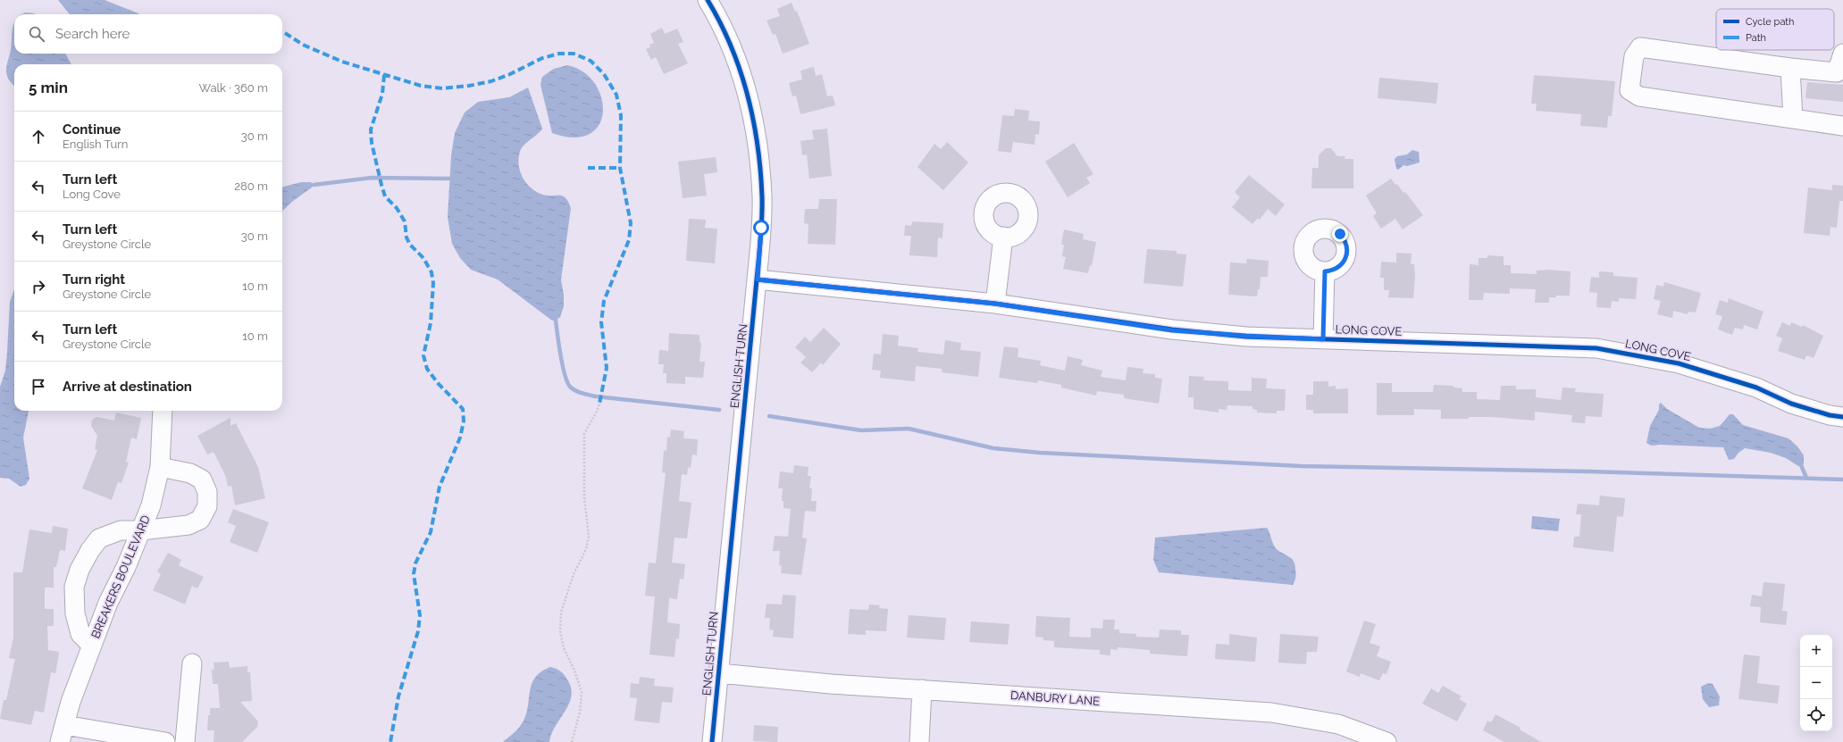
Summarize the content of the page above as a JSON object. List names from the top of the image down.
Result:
{
  "streets": {
    "street": [
      "LONG COVE",
      "ENGLISH TURN",
      "BREAKERS BOULEVARD",
      "DANBURY LANE"
    ]
  },
  "crossings": [
    ["LONG COVE", "ENGLISH TURN"],
    ["ENGLISH TURN", "DANBURY LANE"]
  ],
  "legend": ["Cycle path", "Path"],
  "page": {
    "search": "Search here",
    "heading": ["5 min", "Walk · 360 m"],
    "list": [
      ["Continue", "English Turn", "30 m"],
      ["Turn left", "Long Cove", "280 m"],
      ["Turn left", "Greystone Circle", "30 m"],
      ["Turn right", "Greystone Circle", "10 m"],
      ["Turn left", "Greystone Circle", "10 m"],
      "Arrive at destination"
    ],
    "map_buttons": ["+", "−"]
  }
}
